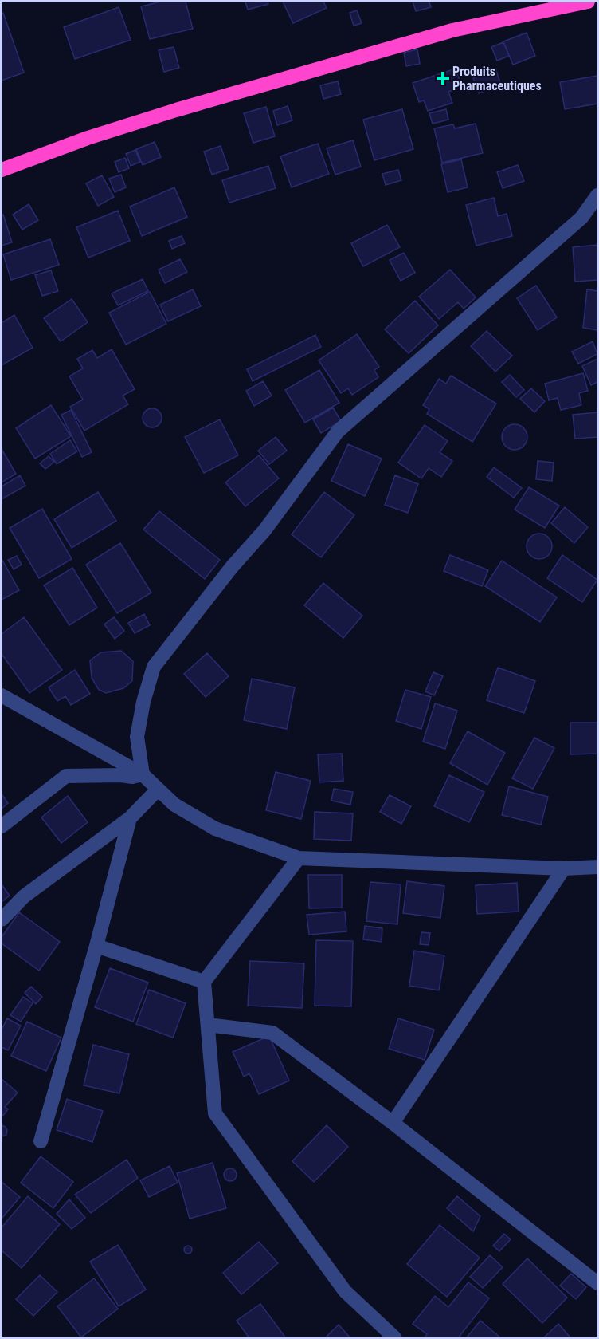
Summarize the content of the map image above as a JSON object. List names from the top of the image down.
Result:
{
  "places": {
    "health": ["Produits Pharmaceutiques"]
  }
}
